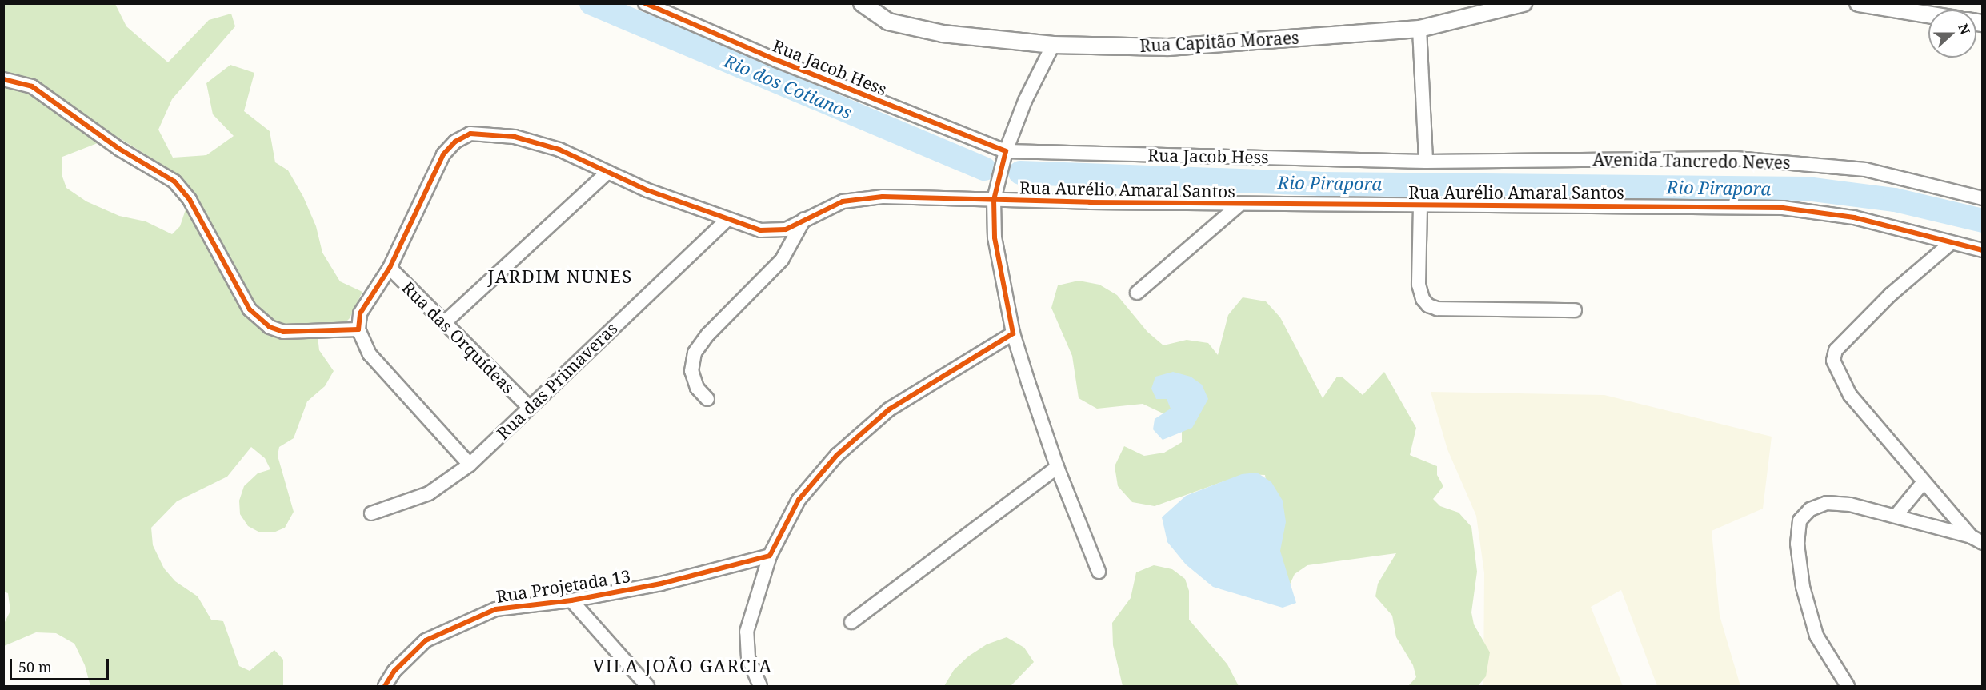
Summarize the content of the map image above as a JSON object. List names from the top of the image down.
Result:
{
  "streets": {
    "street": [
      "Rua Capitão Moraes",
      "Rua Jacob Hess",
      "Avenida Tancredo Neves",
      "Rua Aurélio Amaral Santos",
      "Rua das Orquídeas",
      "Rua das Primaveras",
      "Rua Projetada 13"
    ]
  },
  "crossings": [
    ["Rua Jacob Hess", "Avenida Tancredo Neves"],
    ["Rua Aurélio Amaral Santos", "Rua das Orquídeas"],
    ["Rua Aurélio Amaral Santos", "Rua das Primaveras"],
    ["Rua das Orquídeas", "Rua das Primaveras"]
  ],
  "districts": ["JARDIM NUNES", "VILA JOÃO GARCIA"],
  "water": ["Rio dos Cotianos", "Rio Pirapora"],
  "scale_bar": "50 m",
  "north": "right"
}
